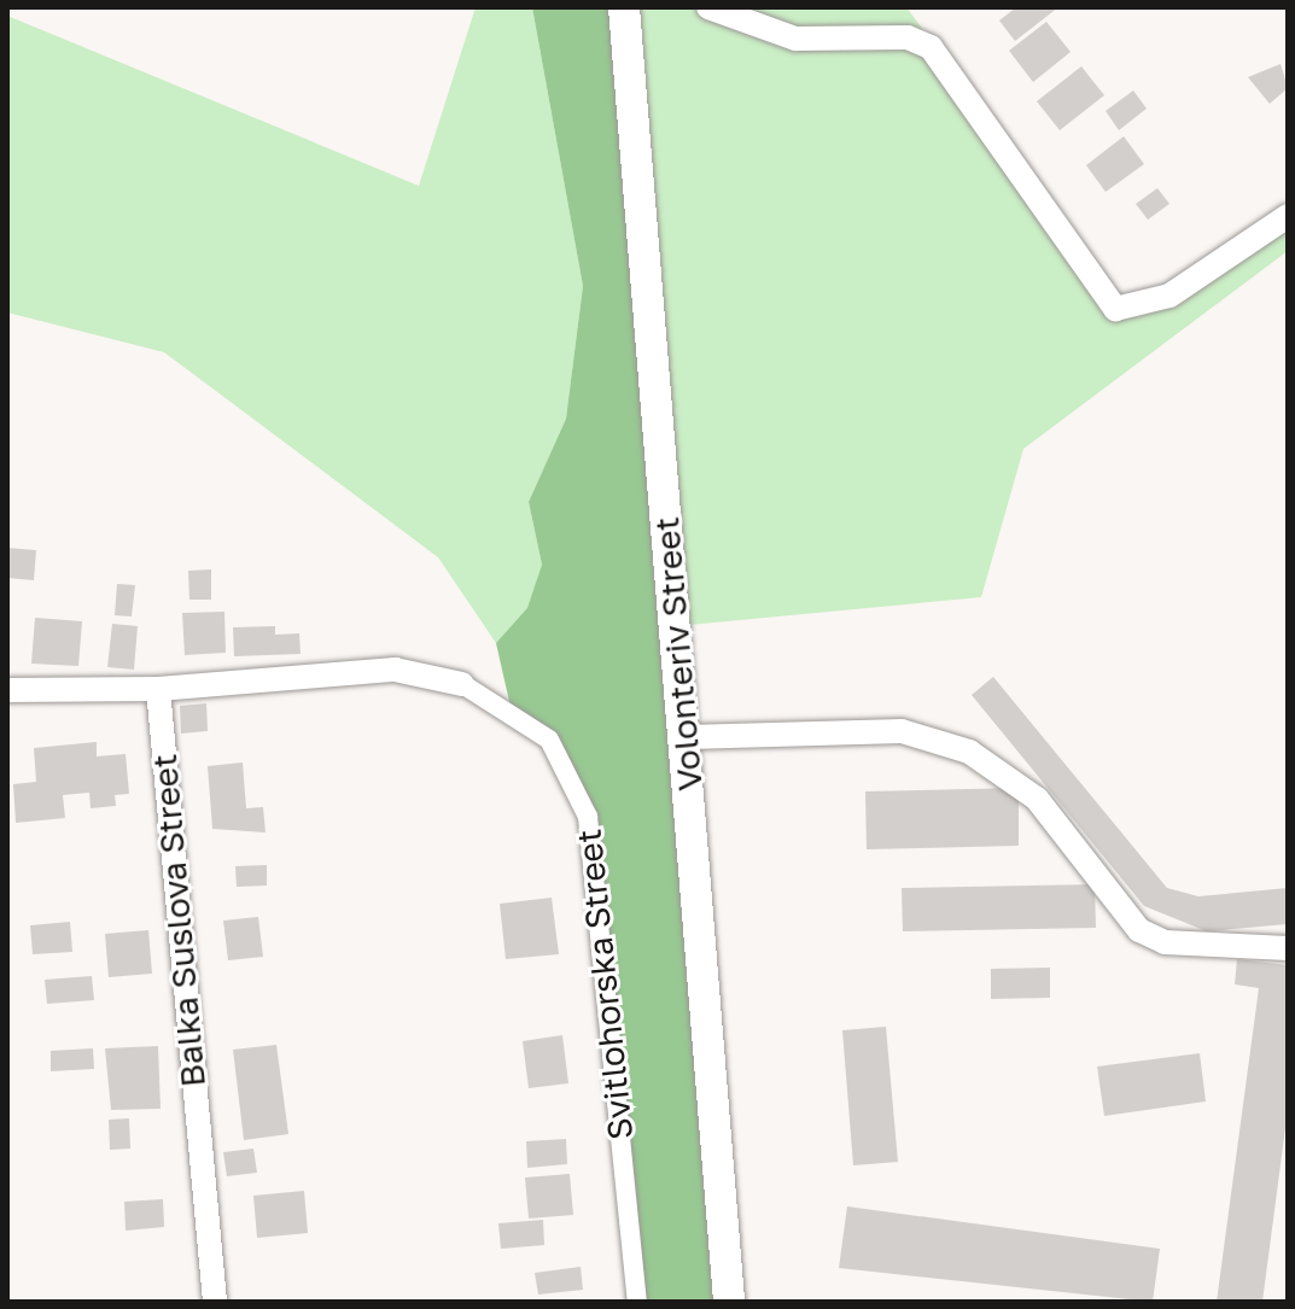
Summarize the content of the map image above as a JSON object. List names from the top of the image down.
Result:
{
  "streets": {
    "street": ["Volonteriv Street", "Balka Suslova Street", "Svitlohorska Street"]
  },
  "crossings": [
    ["Balka Suslova Street", "Svitlohorska Street"]
  ]
}
